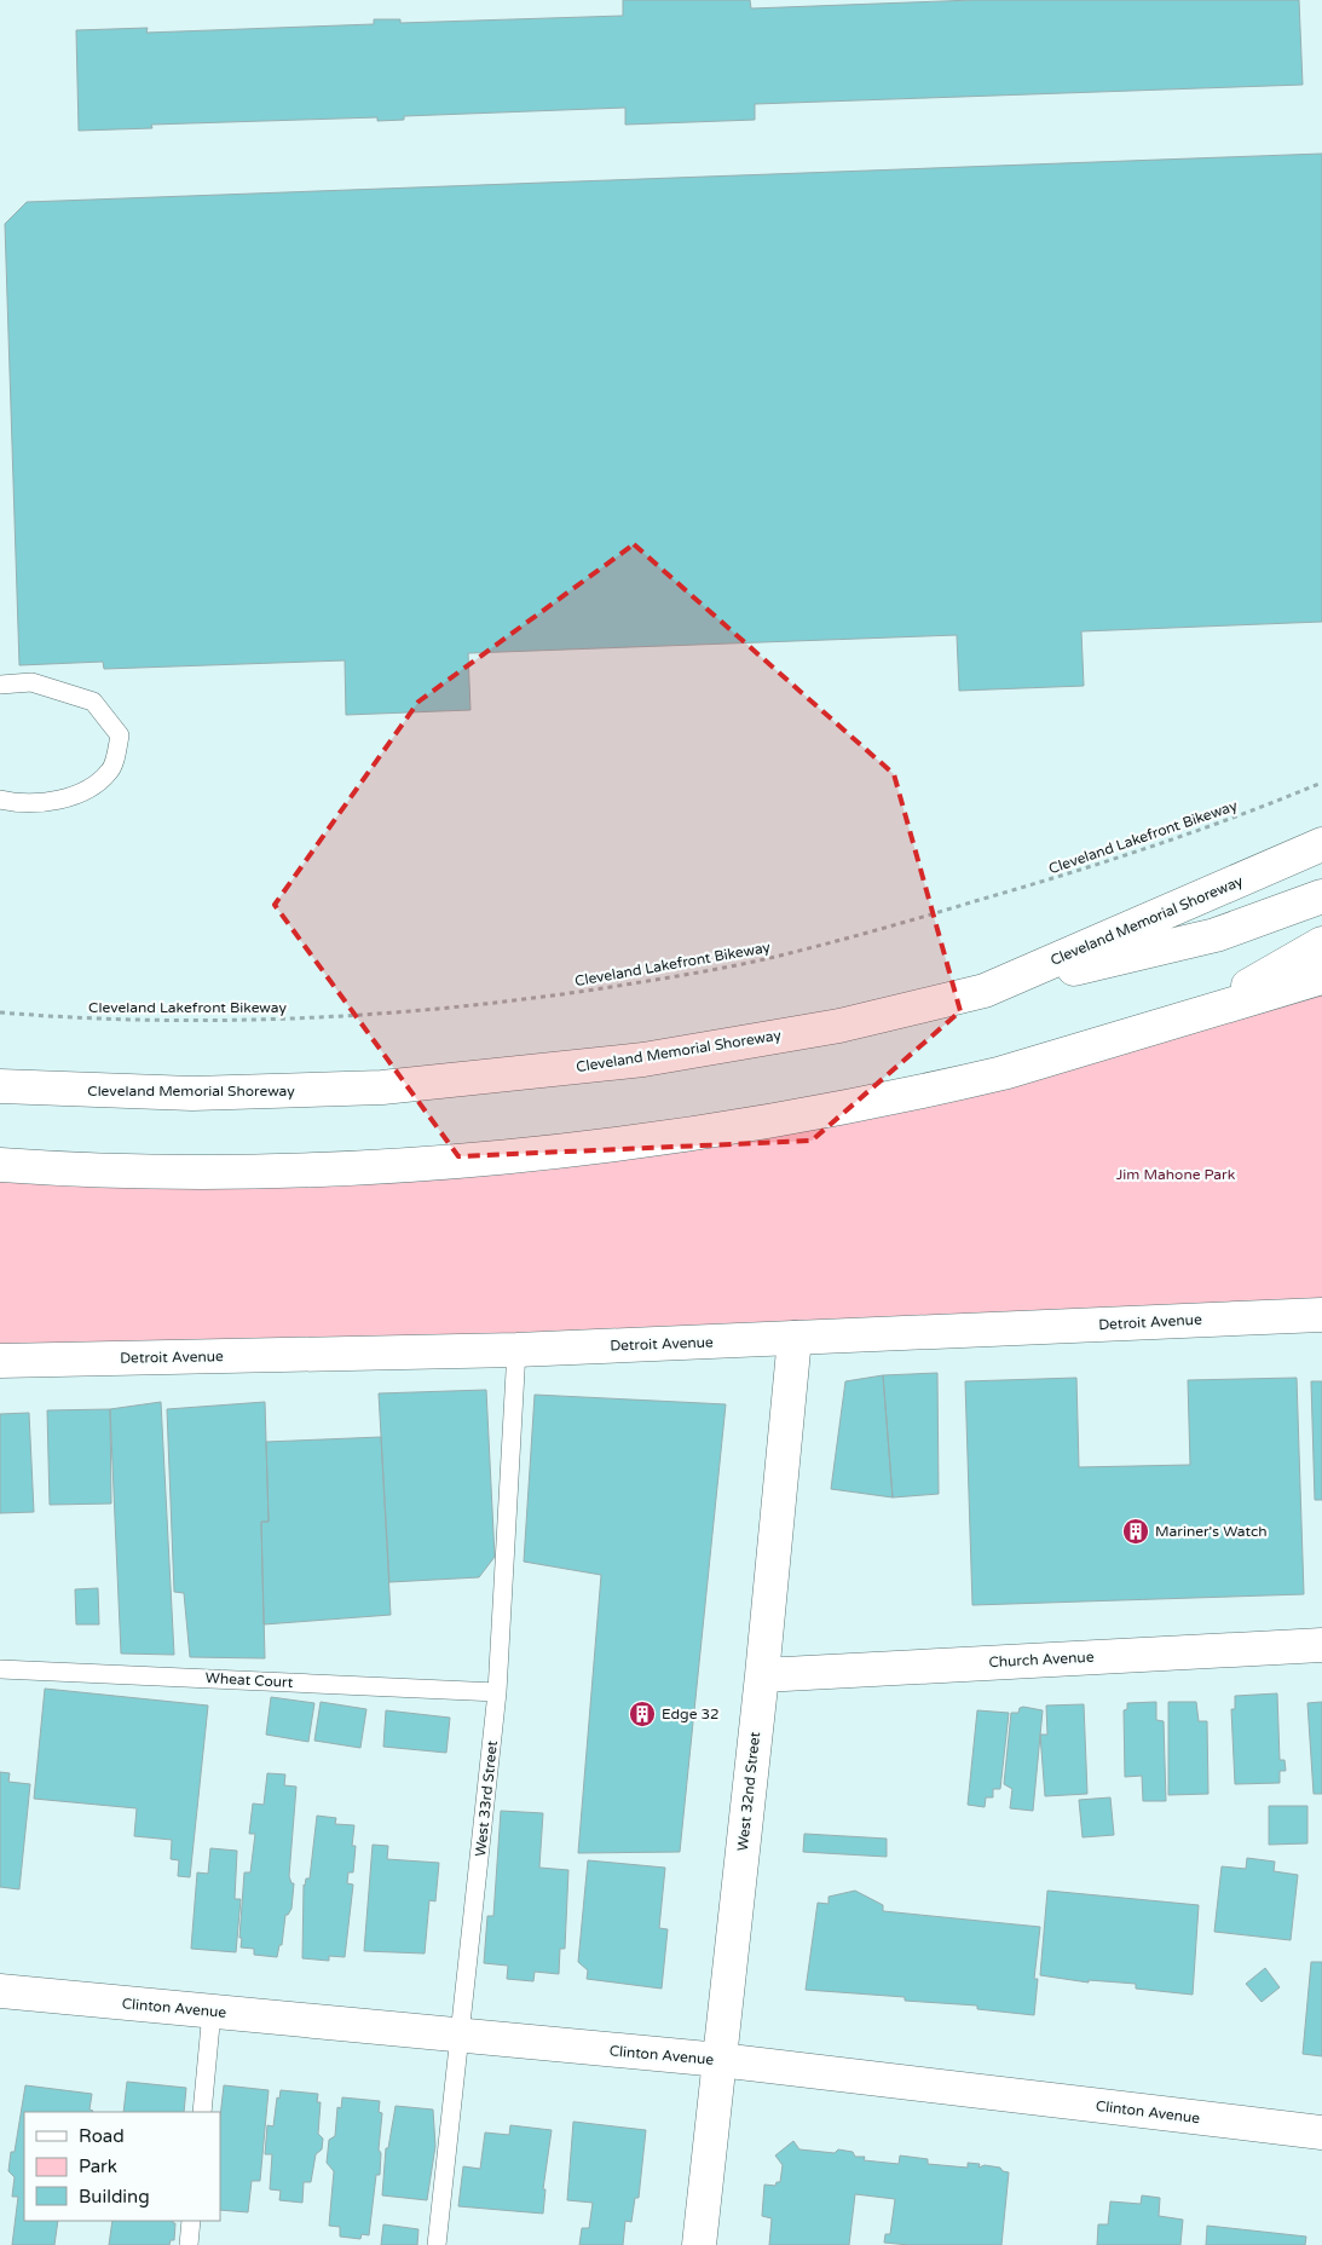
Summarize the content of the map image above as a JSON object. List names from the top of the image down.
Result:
{
  "streets": {
    "main road": [
      "Cleveland Memorial Shoreway",
      "Detroit Avenue",
      "Church Avenue",
      "West 32nd Street",
      "Clinton Avenue"
    ],
    "lane": ["Wheat Court", "West 33rd Street"],
    "path": ["Cleveland Lakefront Bikeway"]
  },
  "crossings": [
    ["Detroit Avenue", "West 32nd Street"],
    ["Detroit Avenue", "West 33rd Street"],
    ["Church Avenue", "West 32nd Street"],
    ["Wheat Court", "West 33rd Street"],
    ["West 32nd Street", "Clinton Avenue"],
    ["West 33rd Street", "Clinton Avenue"]
  ],
  "parks": ["Jim Mahone Park"],
  "places": {
    "building": ["Mariner's Watch", "Edge 32"]
  },
  "legend": ["Road", "Park", "Building"]
}
